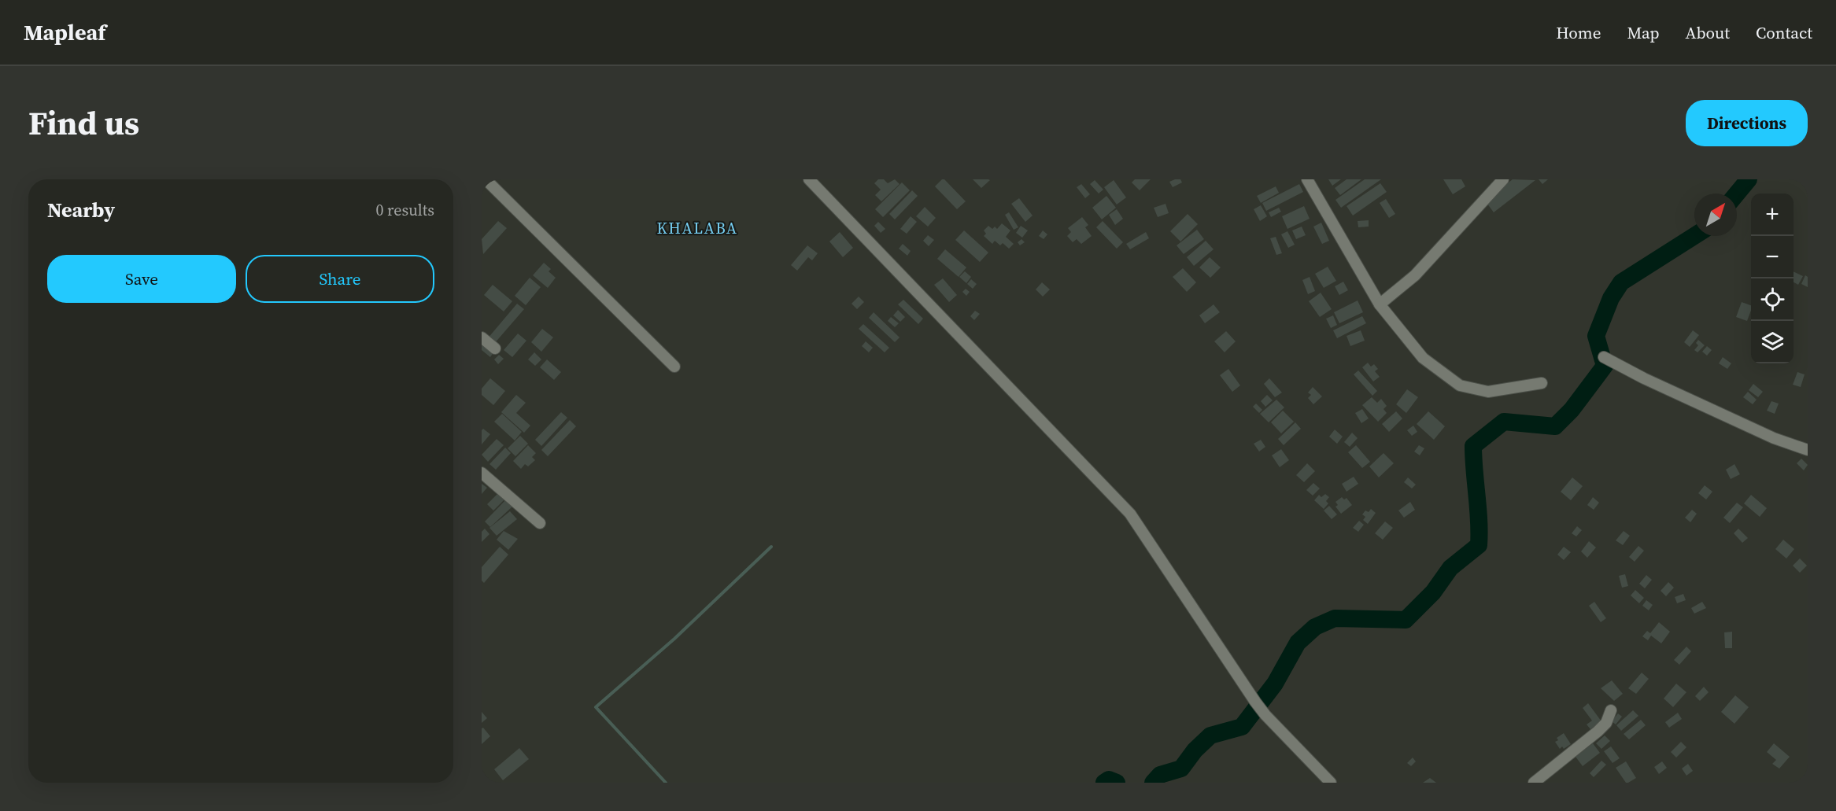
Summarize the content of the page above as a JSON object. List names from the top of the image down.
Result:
{
  "districts": ["KHALABA"],
  "north": "top right",
  "page": {
    "header": "Mapleaf",
    "nav": [
      "Home",
      "Map",
      "About",
      "Contact"
    ],
    "title": "Find us",
    "buttons": [
      "Directions",
      ["Save", "Share"]
    ],
    "heading": ["Nearby", "0 results"],
    "map_buttons": ["+", "−"]
  }
}
